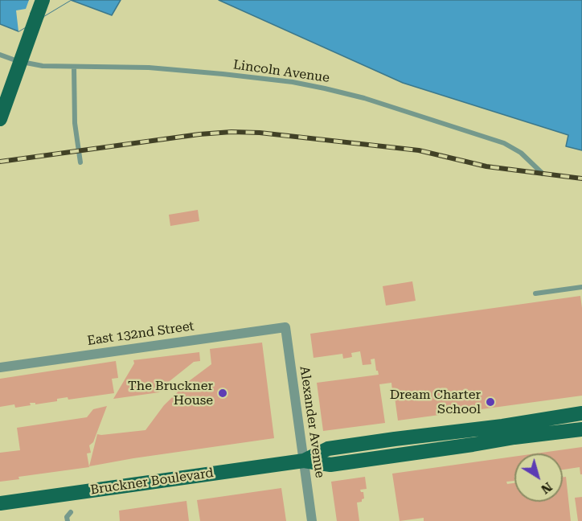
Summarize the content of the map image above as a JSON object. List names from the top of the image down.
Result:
{
  "streets": {
    "main road": ["Bruckner Boulevard"],
    "street": ["East 132nd Street", "Alexander Avenue"],
    "lane": ["Lincoln Avenue"]
  },
  "crossings": [
    ["East 132nd Street", "Alexander Avenue"],
    ["Alexander Avenue", "Bruckner Boulevard"]
  ],
  "places": ["The Bruckner House", "Dream Charter School"],
  "north": "bottom right"
}
